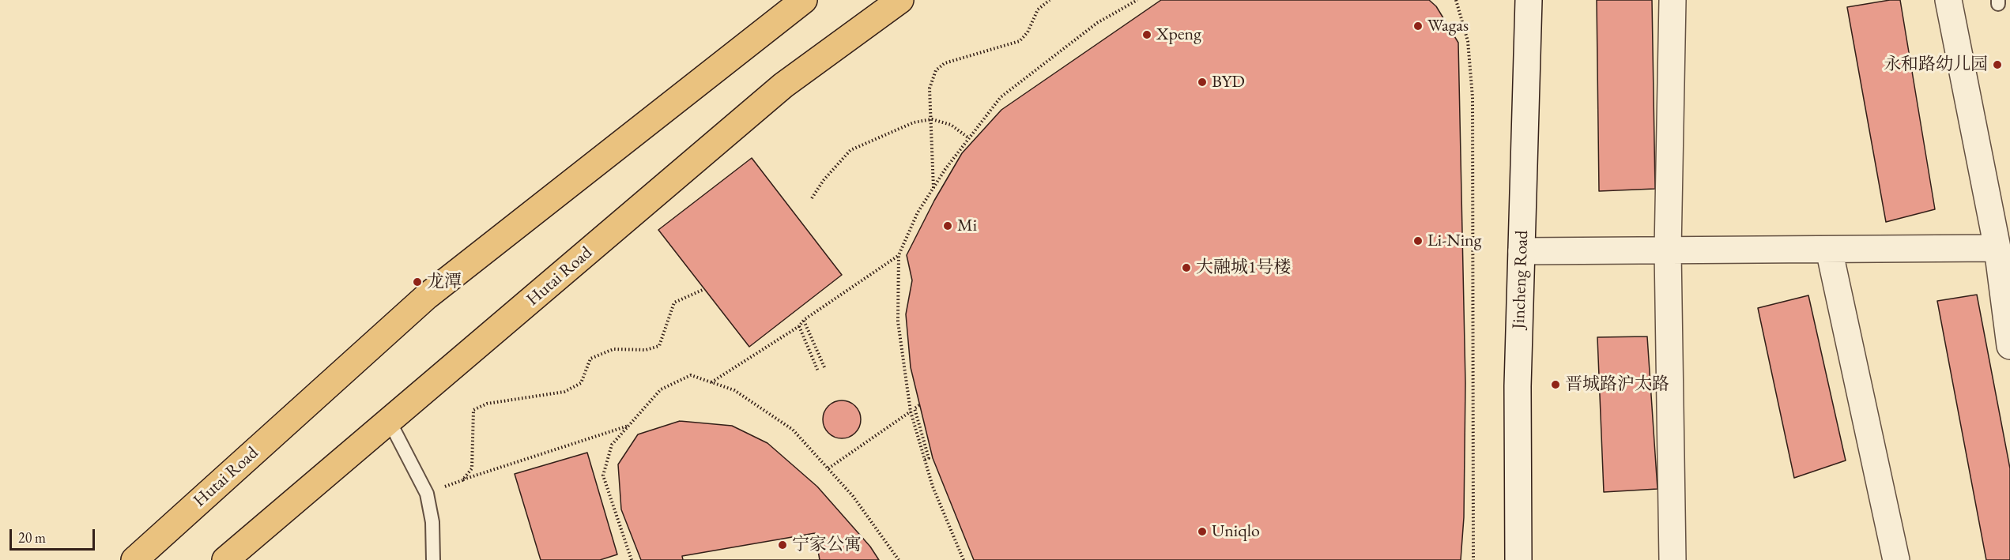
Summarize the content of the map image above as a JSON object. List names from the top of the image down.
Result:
{
  "streets": {
    "main road": ["Hutai Road"],
    "street": ["Jincheng Road"]
  },
  "places": [
    "Wagas",
    "Xpeng",
    "永和路幼儿园",
    "BYD",
    "Mi",
    "Li-Ning",
    "大融城1号楼",
    "龙潭",
    "晋城路沪太路",
    "Uniqlo",
    "宁家公寓"
  ],
  "scale_bar": "20 m"
}
